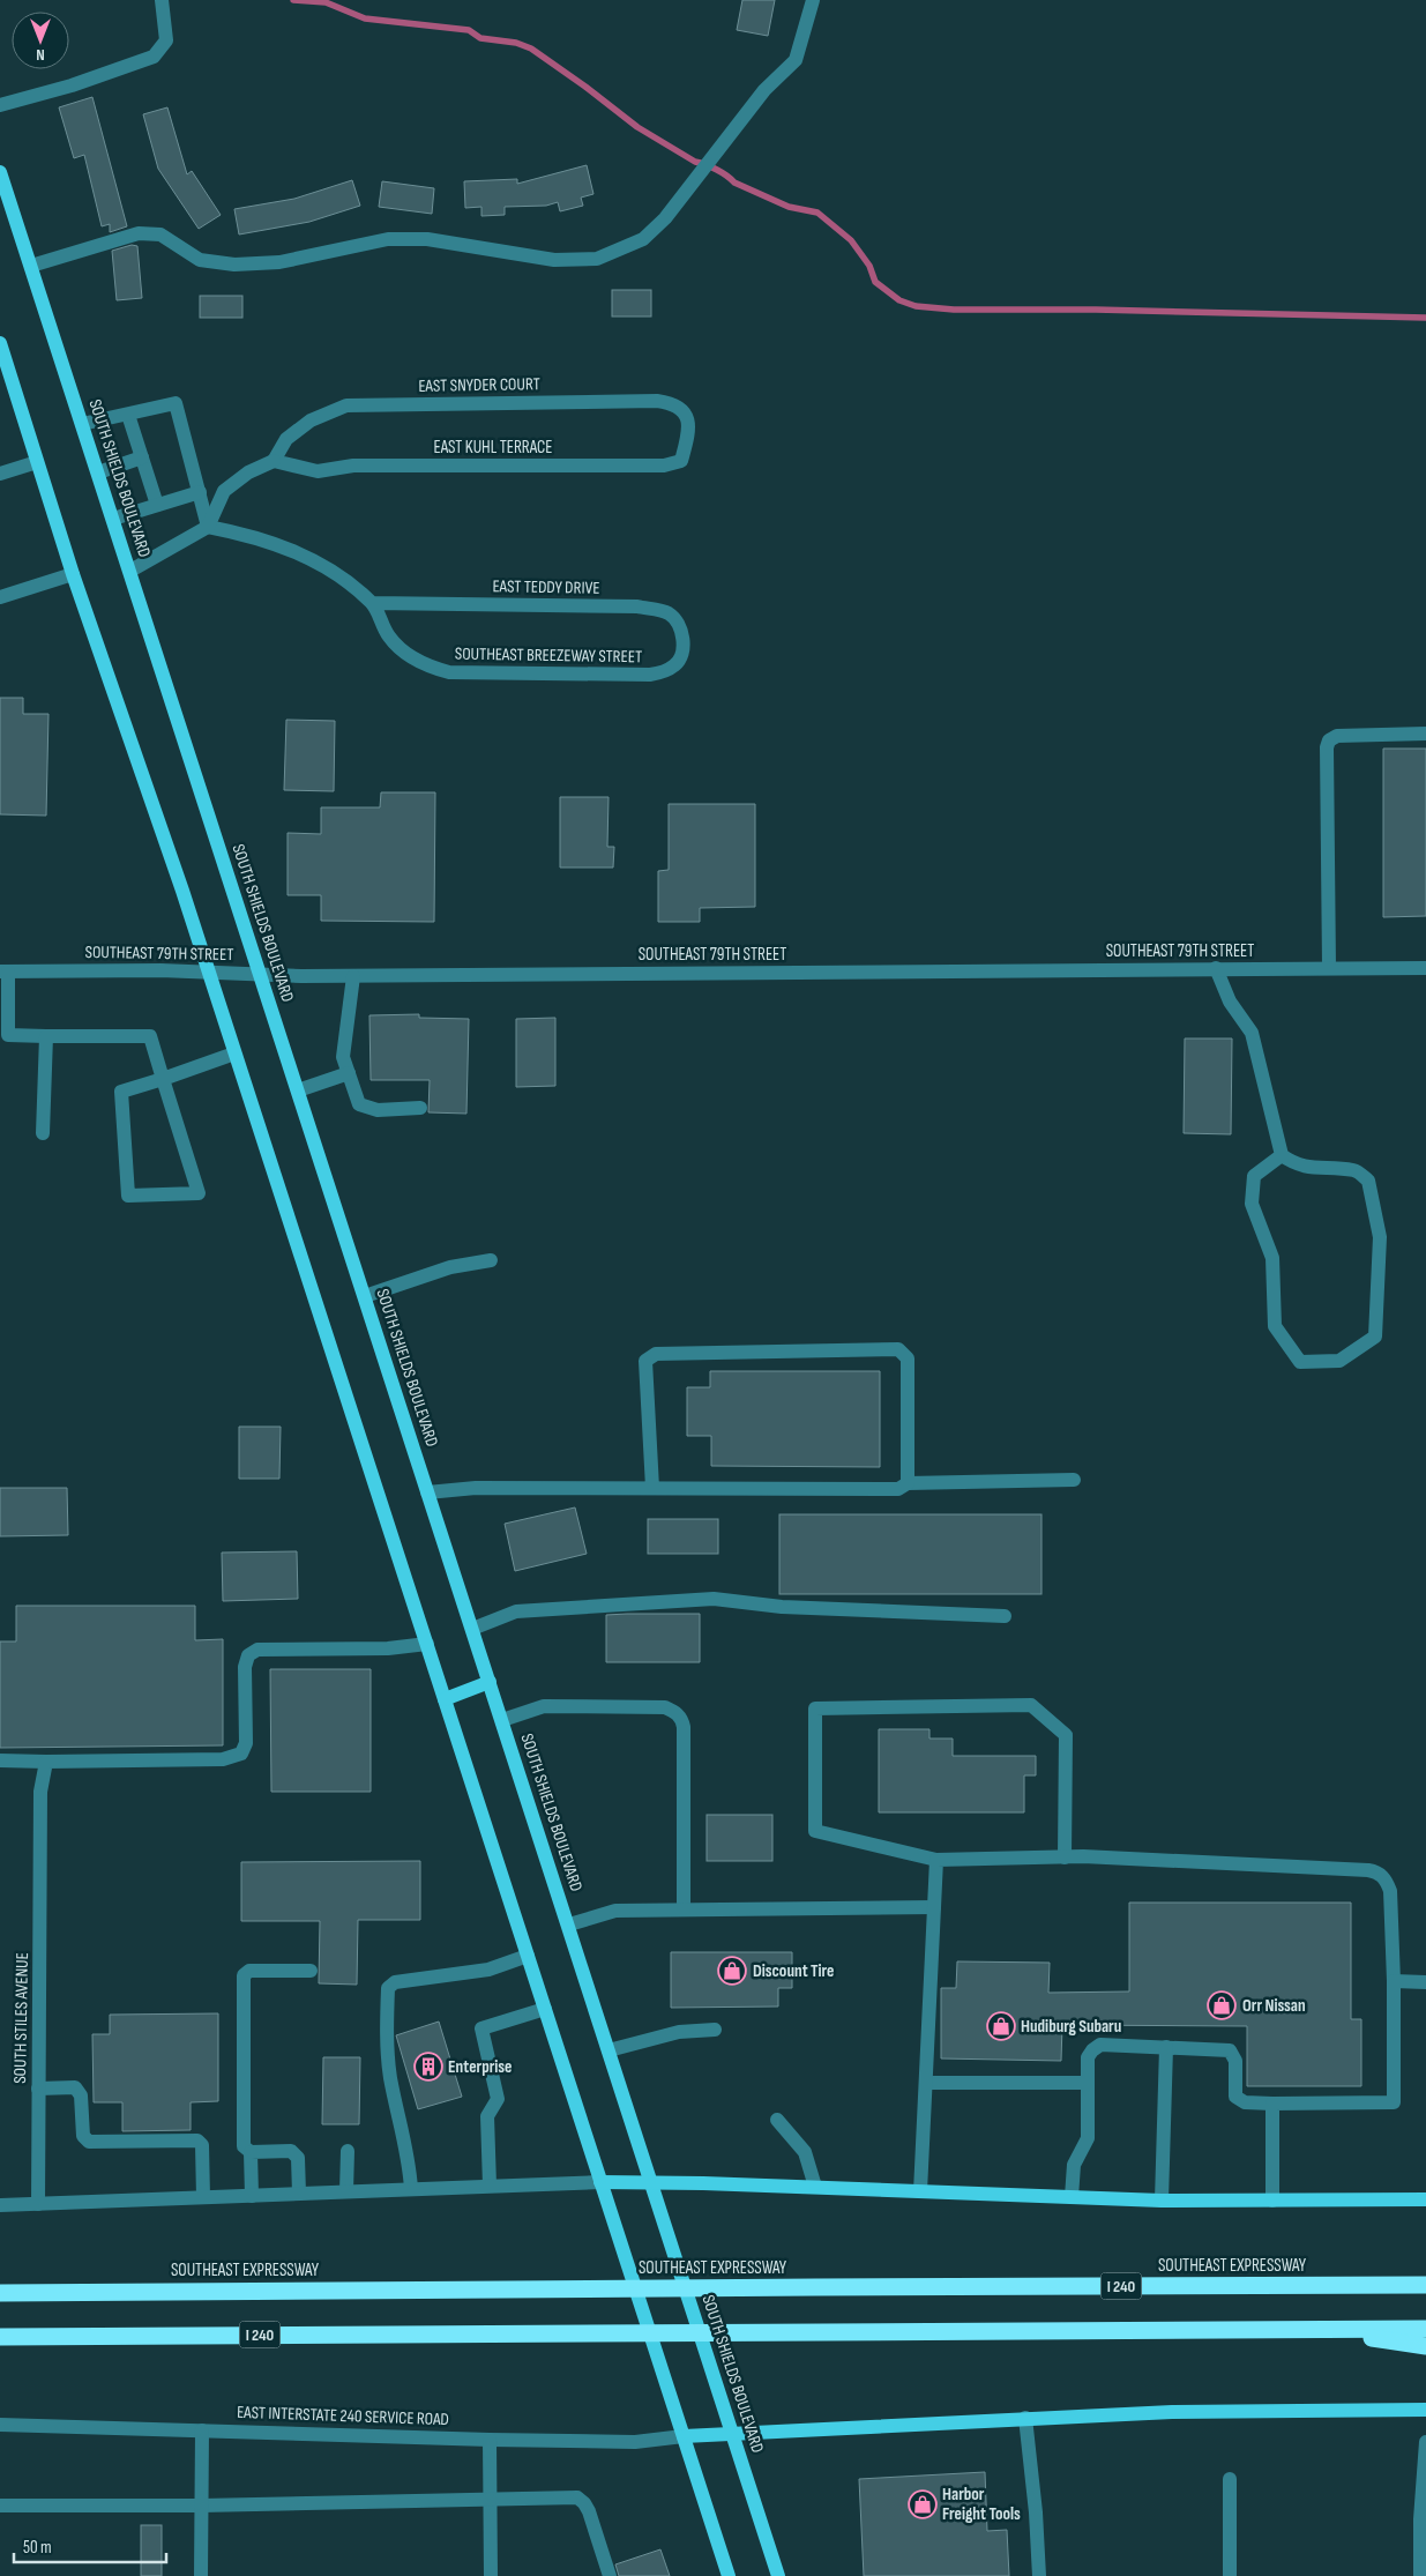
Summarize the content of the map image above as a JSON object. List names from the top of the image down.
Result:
{
  "streets": {
    "highway": ["SOUTHEAST EXPRESSWAY", "I 240"],
    "main road": ["SOUTH SHIELDS BOULEVARD"],
    "street": [
      "EAST SNYDER COURT",
      "EAST KUHL TERRACE",
      "EAST TEDDY DRIVE",
      "SOUTHEAST BREEZEWAY STREET",
      "SOUTHEAST 79TH STREET",
      "SOUTH STILES AVENUE",
      "EAST INTERSTATE 240 SERVICE ROAD"
    ]
  },
  "crossings": [
    ["EAST SNYDER COURT", "EAST KUHL TERRACE"],
    ["SOUTH SHIELDS BOULEVARD", "SOUTHEAST 79TH STREET"],
    ["EAST TEDDY DRIVE", "SOUTHEAST BREEZEWAY STREET"]
  ],
  "places": {
    "shop": [
      "Discount Tire",
      "Orr Nissan",
      "Hudiburg Subaru",
      "Harbor Freight Tools"
    ],
    "building": ["Enterprise"]
  },
  "scale_bar": "50 m",
  "north": "bottom"
}
